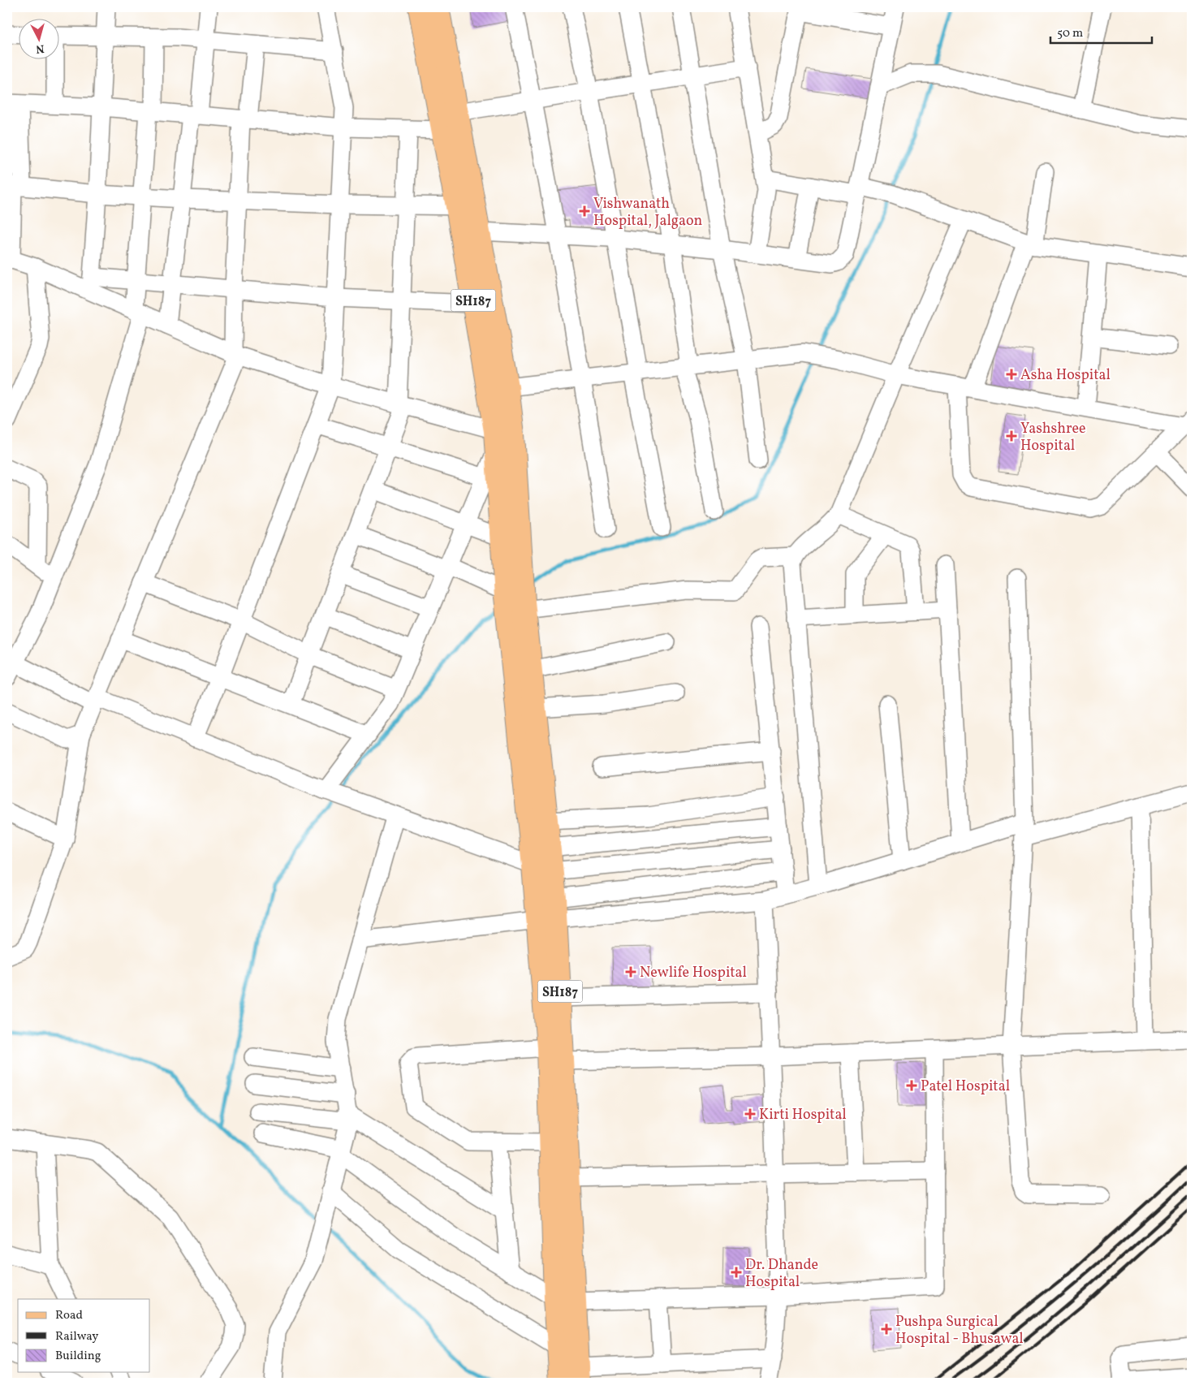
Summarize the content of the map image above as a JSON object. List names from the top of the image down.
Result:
{
  "streets": {
    "main road": ["SH187"]
  },
  "places": {
    "health": [
      "Vishwanath Hospital, Jalgaon",
      "Asha Hospital",
      "Yashshree Hospital",
      "Newlife Hospital",
      "Patel Hospital",
      "Kirti Hospital",
      "Dr. Dhande Hospital",
      "Pushpa Surgical Hospital - Bhusawal"
    ]
  },
  "legend": ["Road", "Railway", "Building"],
  "scale_bar": "50 m",
  "north": "bottom"
}
